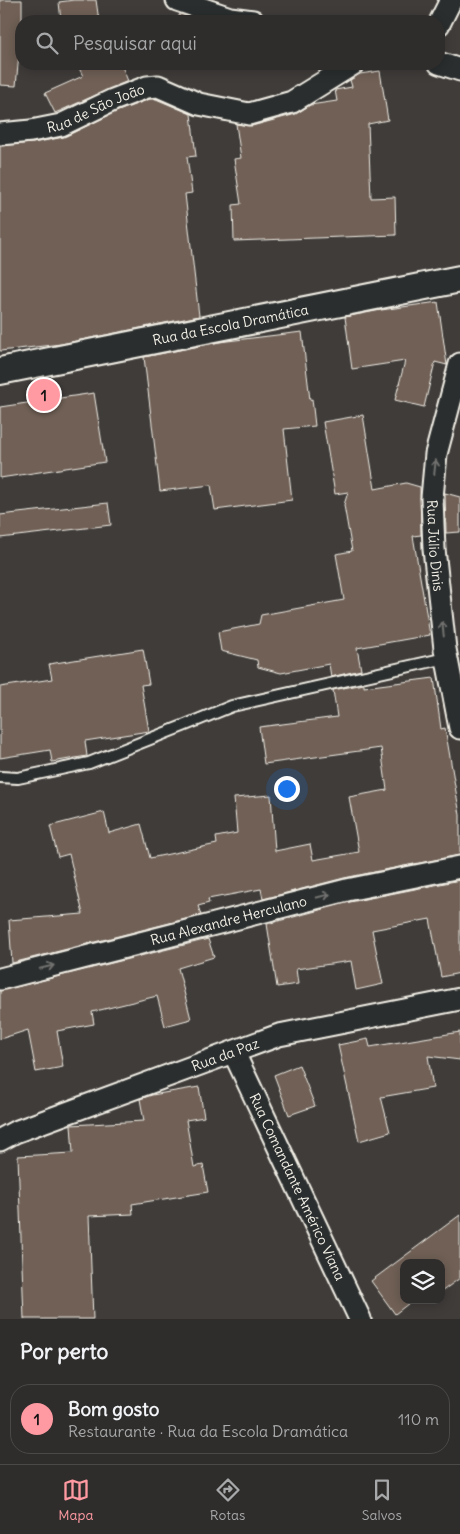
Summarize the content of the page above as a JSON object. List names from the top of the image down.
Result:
{
  "streets": {
    "street": [
      "Rua de São João",
      "Rua da Escola Dramática",
      "Rua Júlio Dinis",
      "Rua Alexandre Herculano",
      "Rua da Paz",
      "Rua Comandante Américo Viana"
    ]
  },
  "crossings": [
    ["Rua da Paz", "Rua Comandante Américo Viana"]
  ],
  "one_way": ["Rua Júlio Dinis", "Rua Alexandre Herculano"],
  "page": {
    "search": "Pesquisar aqui",
    "pins": "1",
    "heading": "Por perto",
    "list": [
      {
        "mark": "1",
        "name": "Bom gosto",
        "note": "Restaurante · Rua da Escola Dramática",
        "value": "110 m"
      }
    ],
    "nav": ["Mapa", "Rotas", "Salvos"]
  }
}
